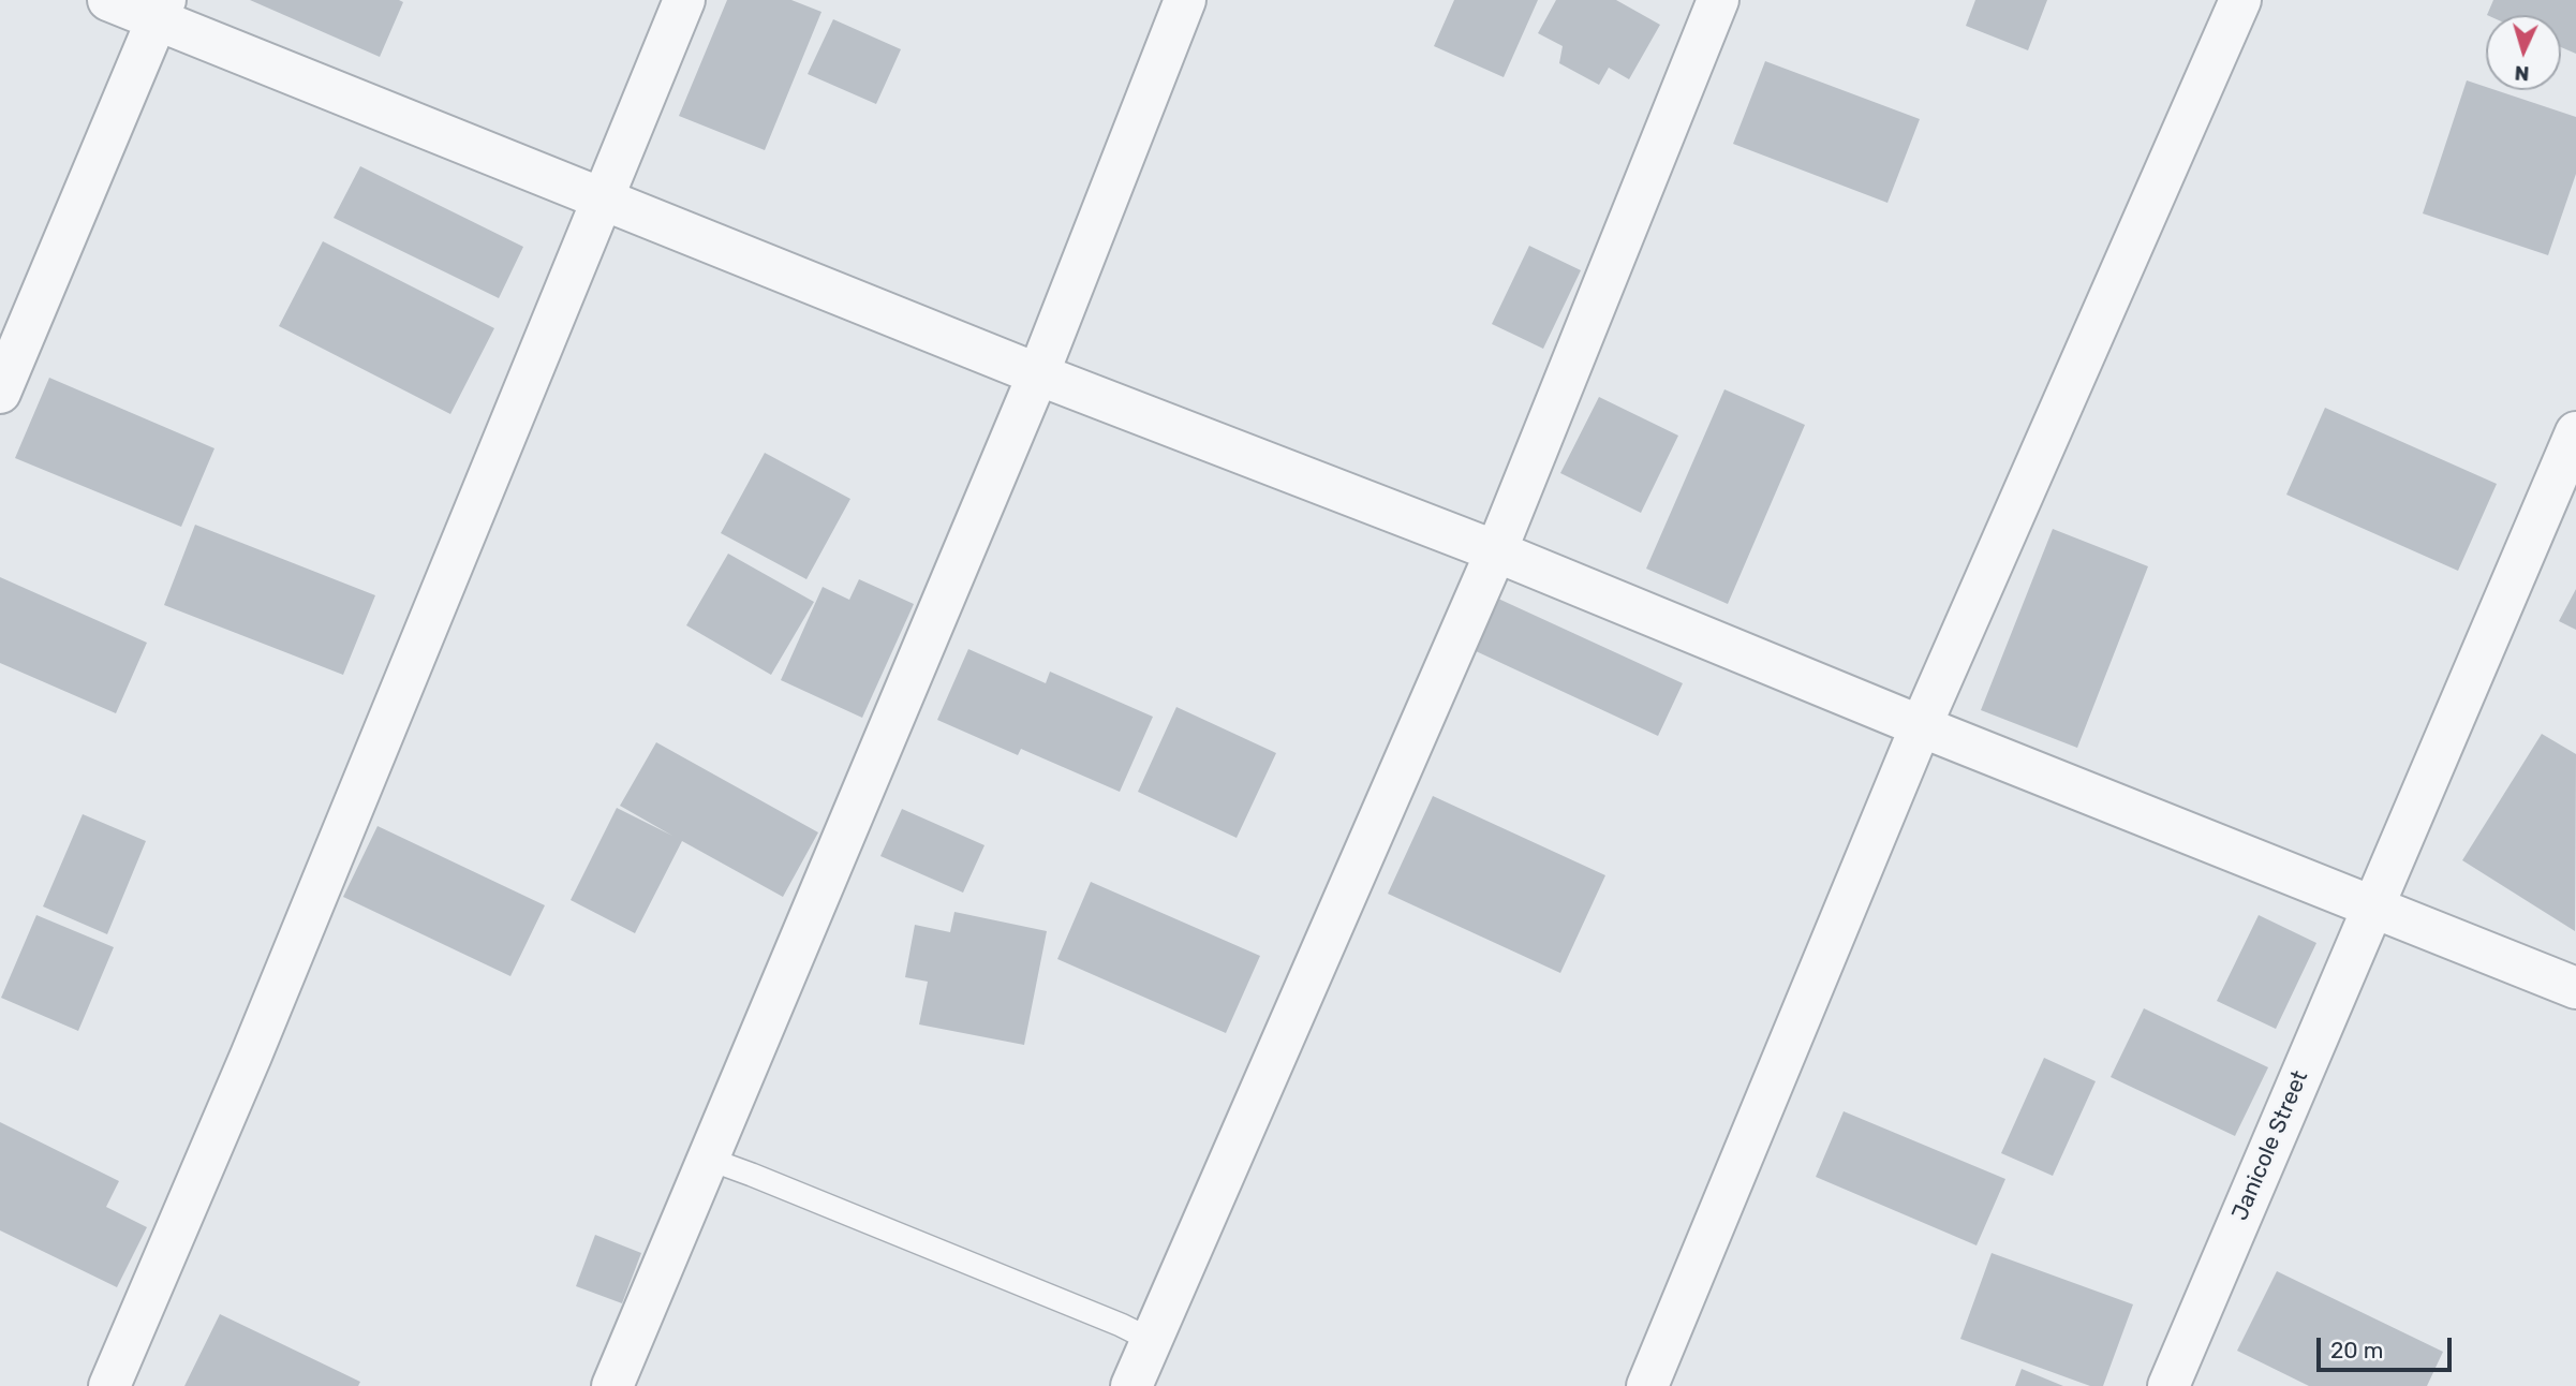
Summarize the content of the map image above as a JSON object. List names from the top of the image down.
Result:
{
  "streets": {
    "street": ["Janicole Street"]
  },
  "scale_bar": "20 m",
  "north": "bottom"
}
